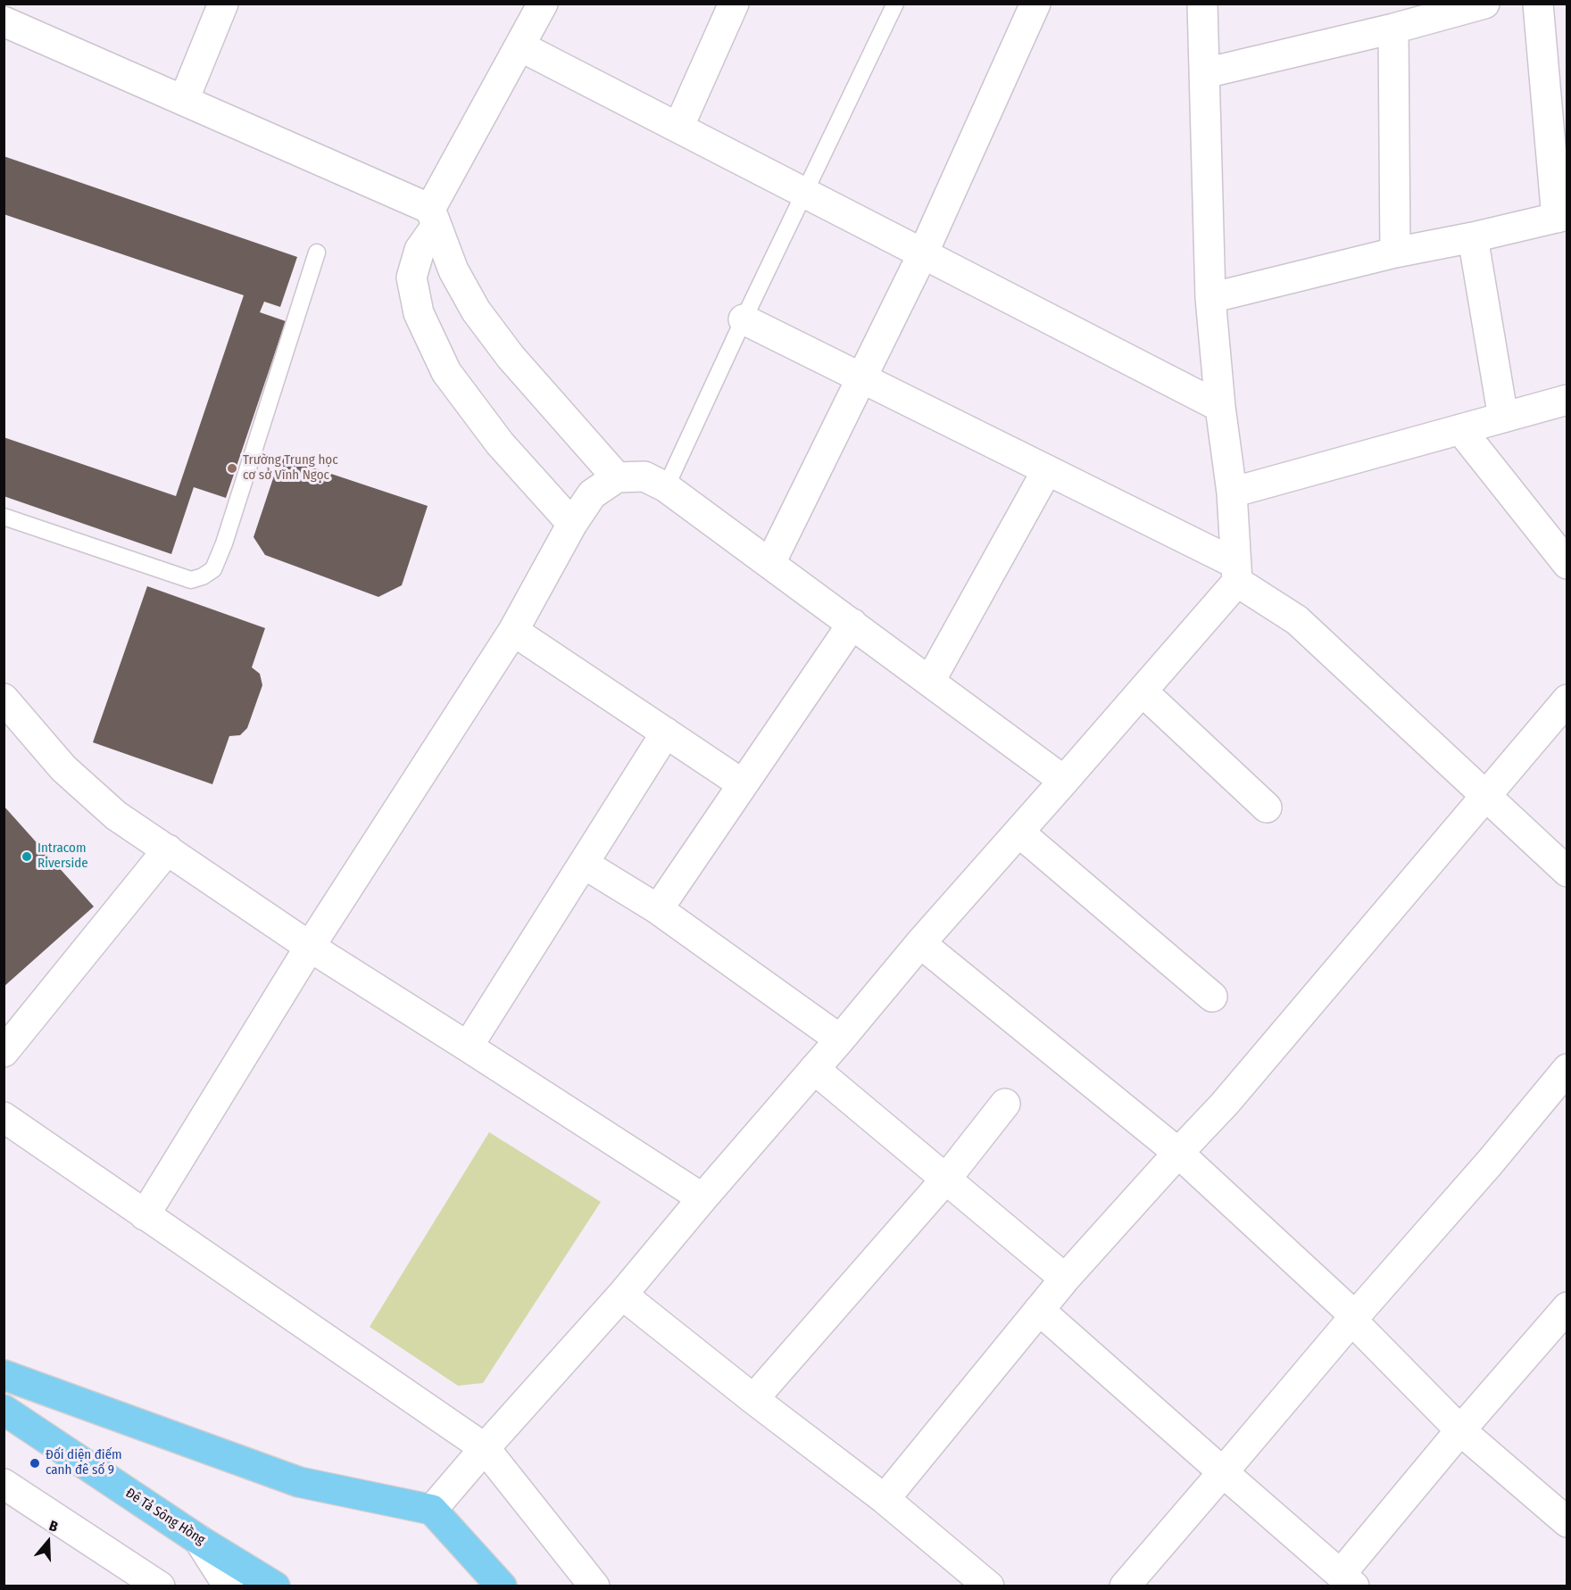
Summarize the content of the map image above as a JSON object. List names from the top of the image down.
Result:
{
  "streets": {
    "main road": ["Đê Tả Sông Hồng"]
  },
  "places": ["Trường Trung học cơ sở Vĩnh Ngọc", "Intracom Riverside", "Đối diện điếm canh đê số 9"],
  "north": "top"
}
